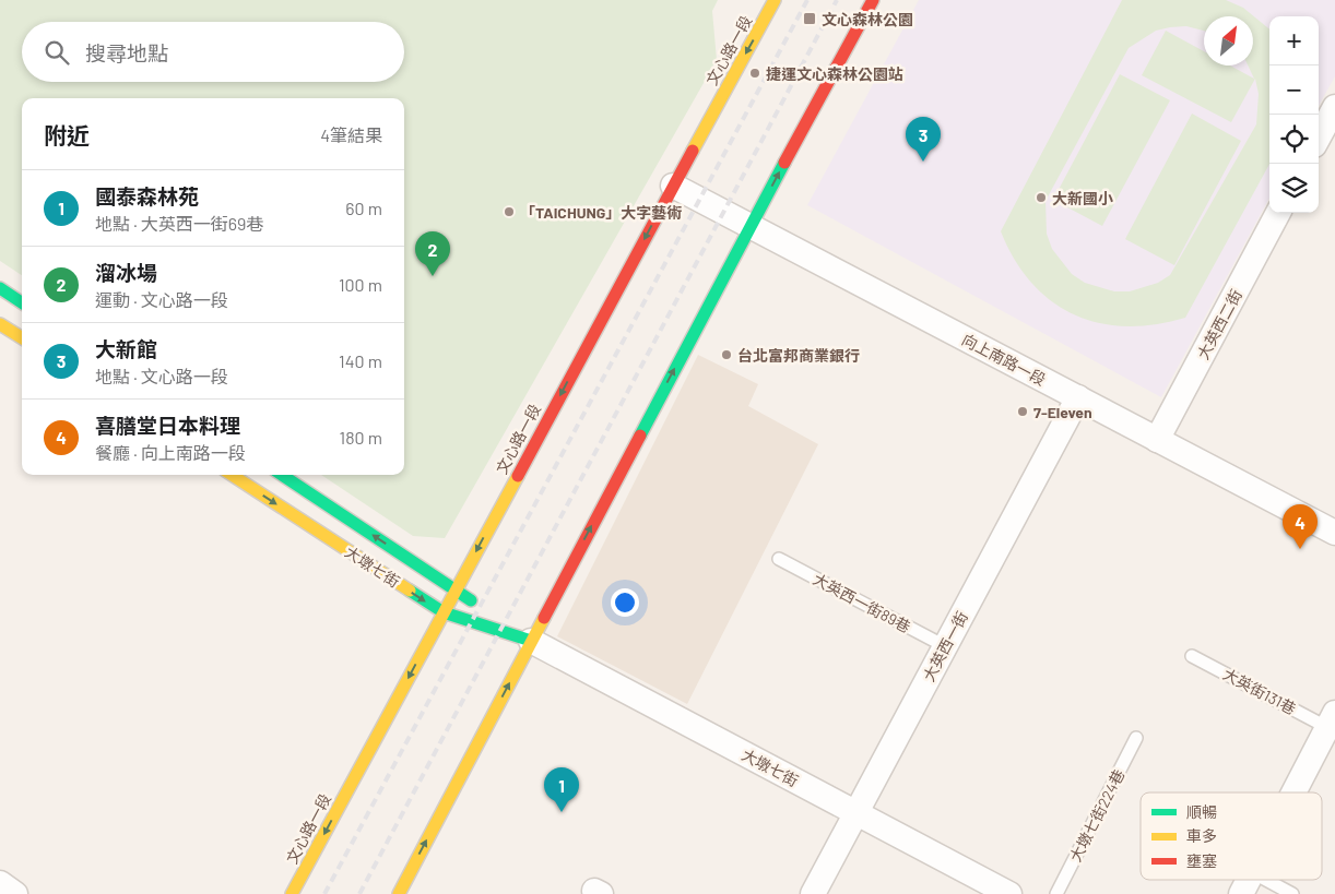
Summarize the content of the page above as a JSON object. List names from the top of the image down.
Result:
{
  "streets": {
    "main road": ["文心路一段", "大墩七街"],
    "street": ["大英西二街", "向上南路一段", "大英西一街"],
    "lane": ["大英西一街89巷", "大英街131巷", "大墩七街224巷"]
  },
  "crossings": [
    ["文心路一段", "向上南路一段"],
    ["文心路一段", "大墩七街"],
    ["大英西二街", "向上南路一段"],
    ["向上南路一段", "大英西一街"],
    ["大墩七街", "大英西一街"],
    ["大英西一街89巷", "大英西一街"]
  ],
  "places": {
    "transit": ["文心森林公園"],
    "other": [
      "捷運文心森林公園站",
      "大新國小",
      "「TAICHUNG」大字藝術",
      "台北富邦商業銀行",
      "7-Eleven"
    ]
  },
  "legend": ["順暢", "車多", "壅塞"],
  "north": "top right",
  "page": {
    "map_buttons": ["+", "−"],
    "search": "搜尋地點",
    "heading": ["附近", "4筆結果"],
    "pins": [
      "3",
      "2",
      "4",
      "1"
    ],
    "list": [
      {
        "mark": "1",
        "name": "國泰森林苑",
        "note": "地點 · 大英西一街69巷",
        "value": "60 m"
      },
      {
        "mark": "2",
        "name": "溜冰場",
        "note": "運動 · 文心路一段",
        "value": "100 m"
      },
      {
        "mark": "3",
        "name": "大新館",
        "note": "地點 · 文心路一段",
        "value": "140 m"
      },
      {
        "mark": "4",
        "name": "喜膳堂日本料理",
        "note": "餐廳 · 向上南路一段",
        "value": "180 m"
      }
    ]
  }
}
